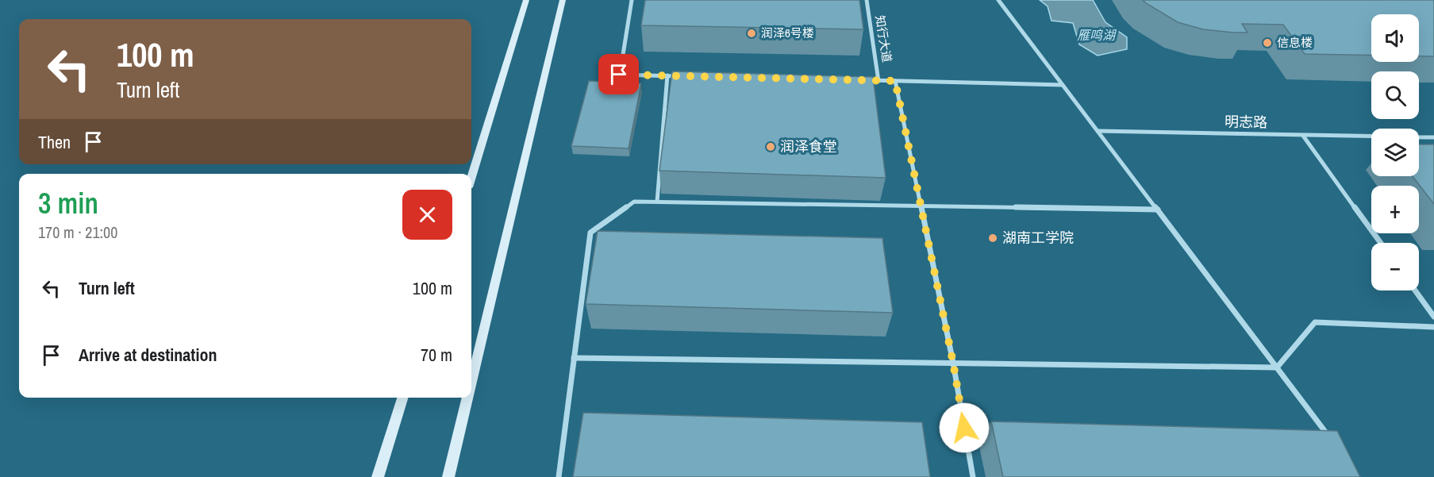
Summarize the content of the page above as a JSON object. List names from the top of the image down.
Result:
{
  "streets": {
    "street": ["知行大道", "明志路"]
  },
  "water": ["雁鸣湖"],
  "places": [
    "润泽6号楼",
    "信息楼",
    "润泽食堂",
    "湖南工学院"
  ],
  "page": {
    "map_buttons": ["+", "−"],
    "turn": ["100 m", "Turn left"],
    "then": "Then",
    "heading": ["3 min", "170 m · 21:00"],
    "list": [
      {
        "name": "Turn left",
        "value": "100 m"
      },
      {
        "name": "Arrive at destination",
        "value": "70 m"
      }
    ]
  }
}
